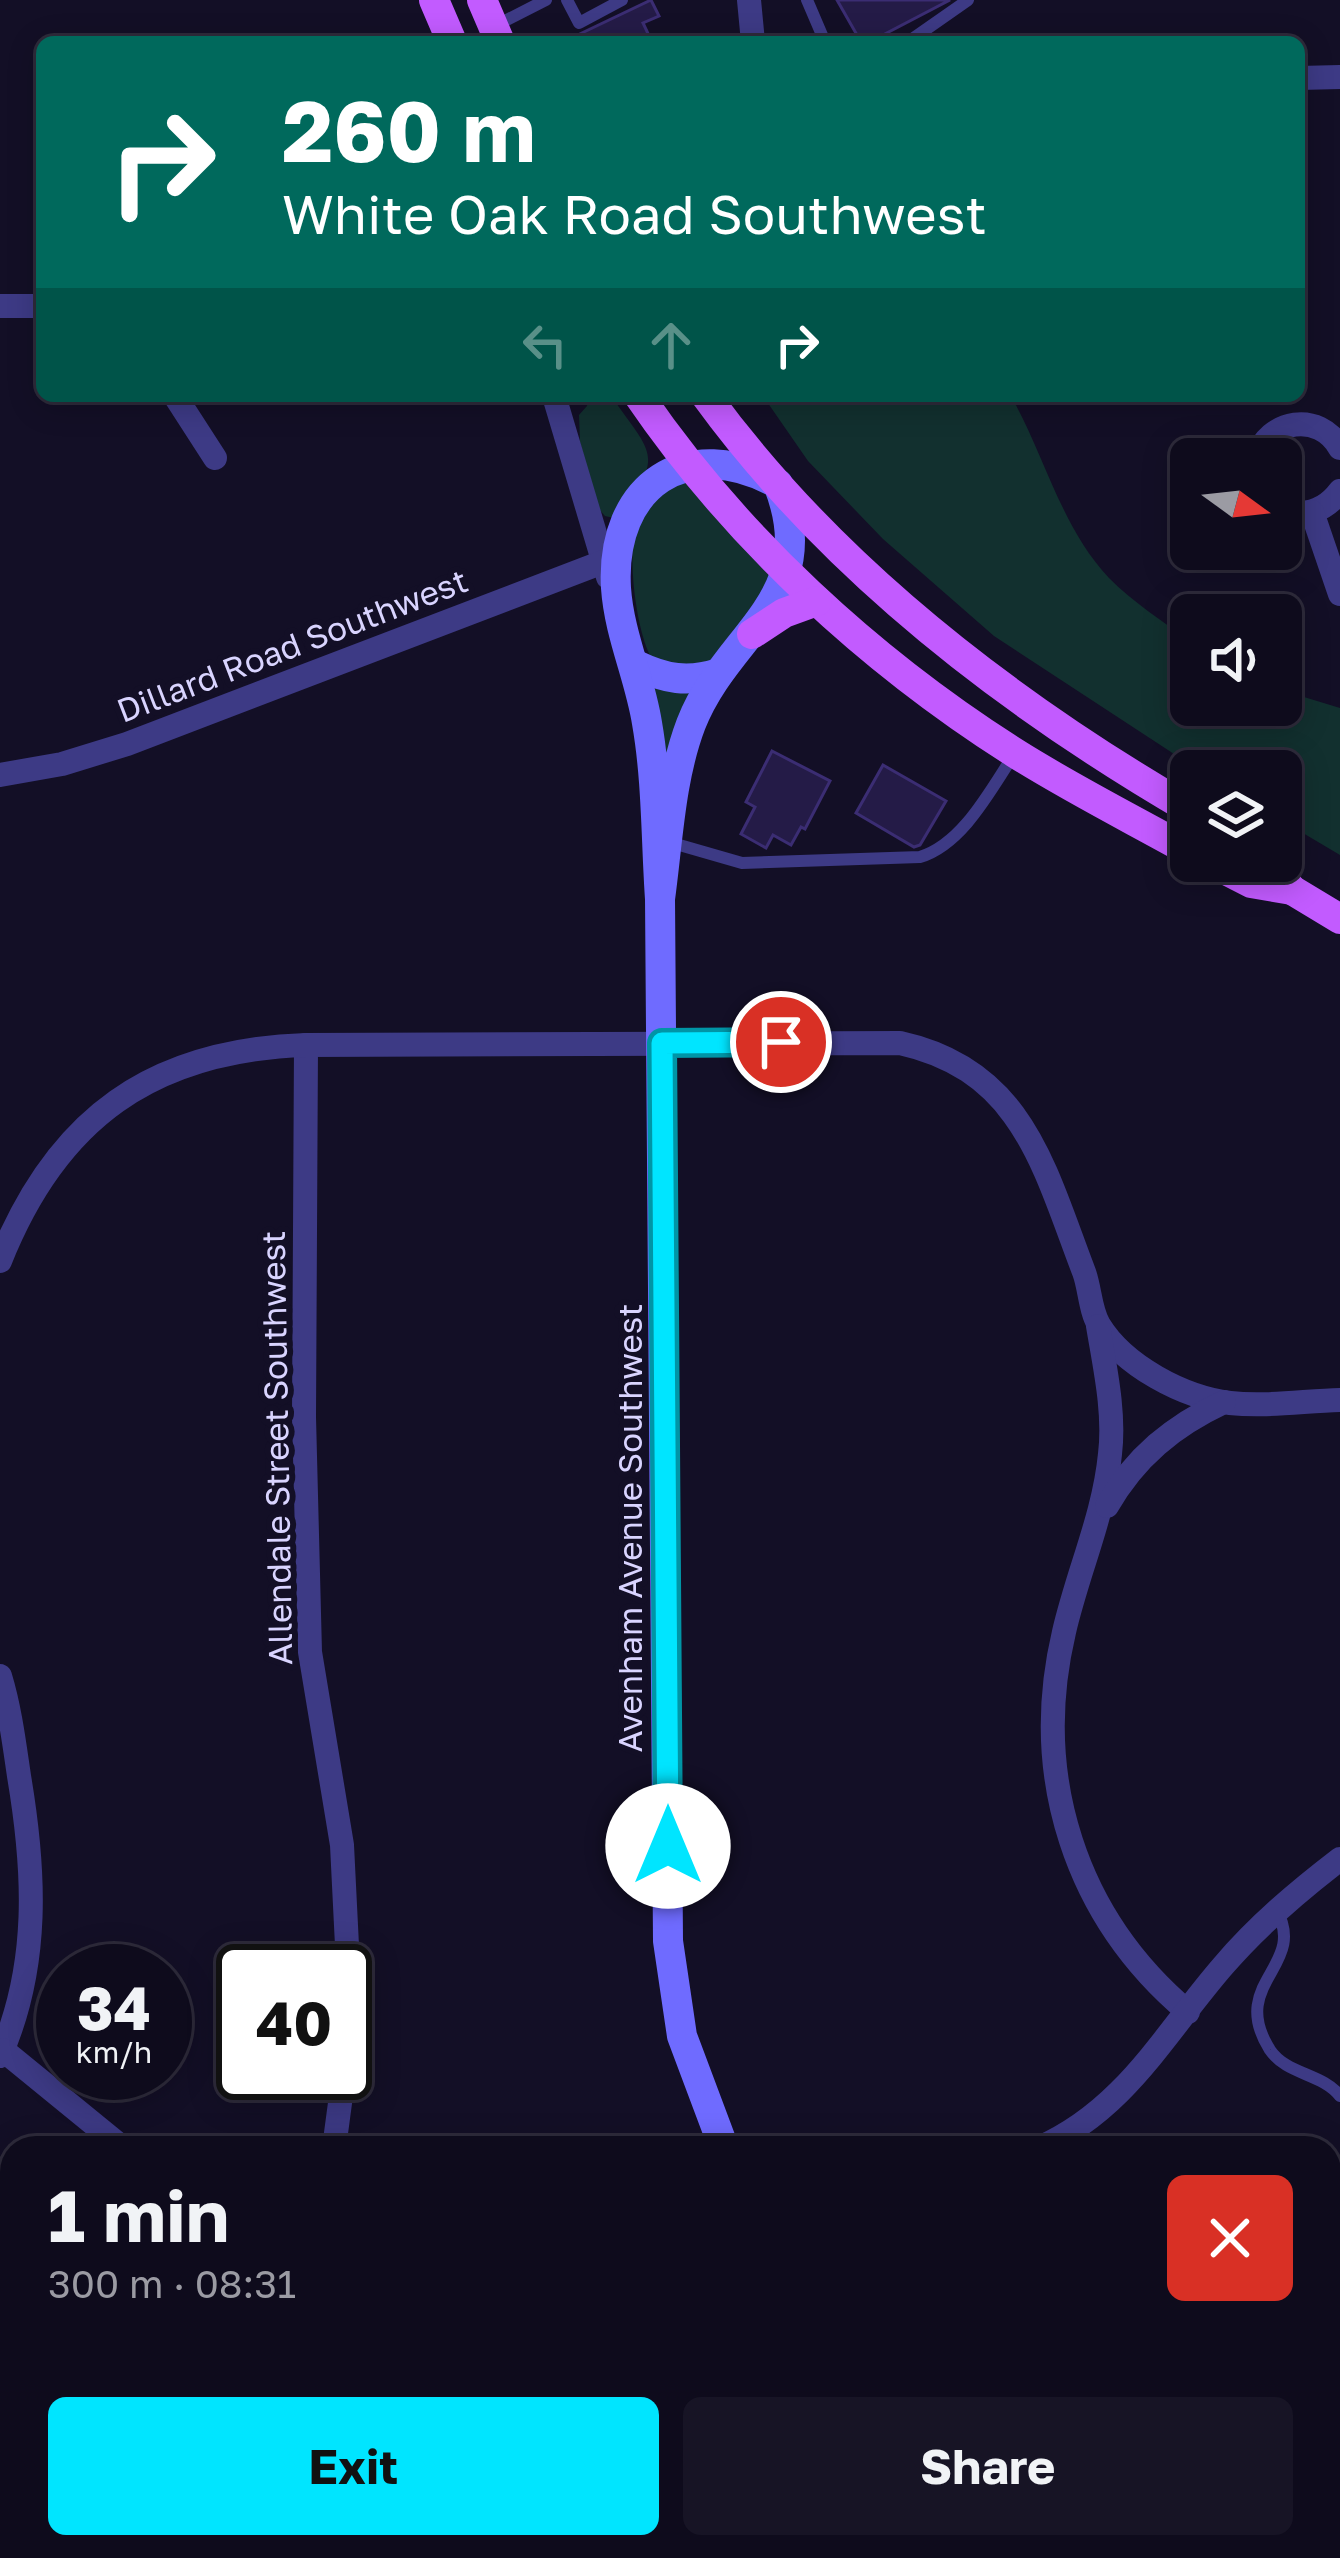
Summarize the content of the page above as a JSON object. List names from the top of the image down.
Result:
{
  "streets": {
    "street": ["Dillard Road Southwest", "Allendale Street Southwest", "Avenham Avenue Southwest"]
  },
  "crossings": [
    ["Dillard Road Southwest", "Avenham Avenue Southwest"]
  ],
  "north": "right",
  "page": {
    "turn": ["260 m", "White Oak Road Southwest"],
    "speed": "34 km/h",
    "limit": "40",
    "heading": ["1 min", "300 m · 08:31"],
    "buttons": ["Exit", "Share"]
  }
}
